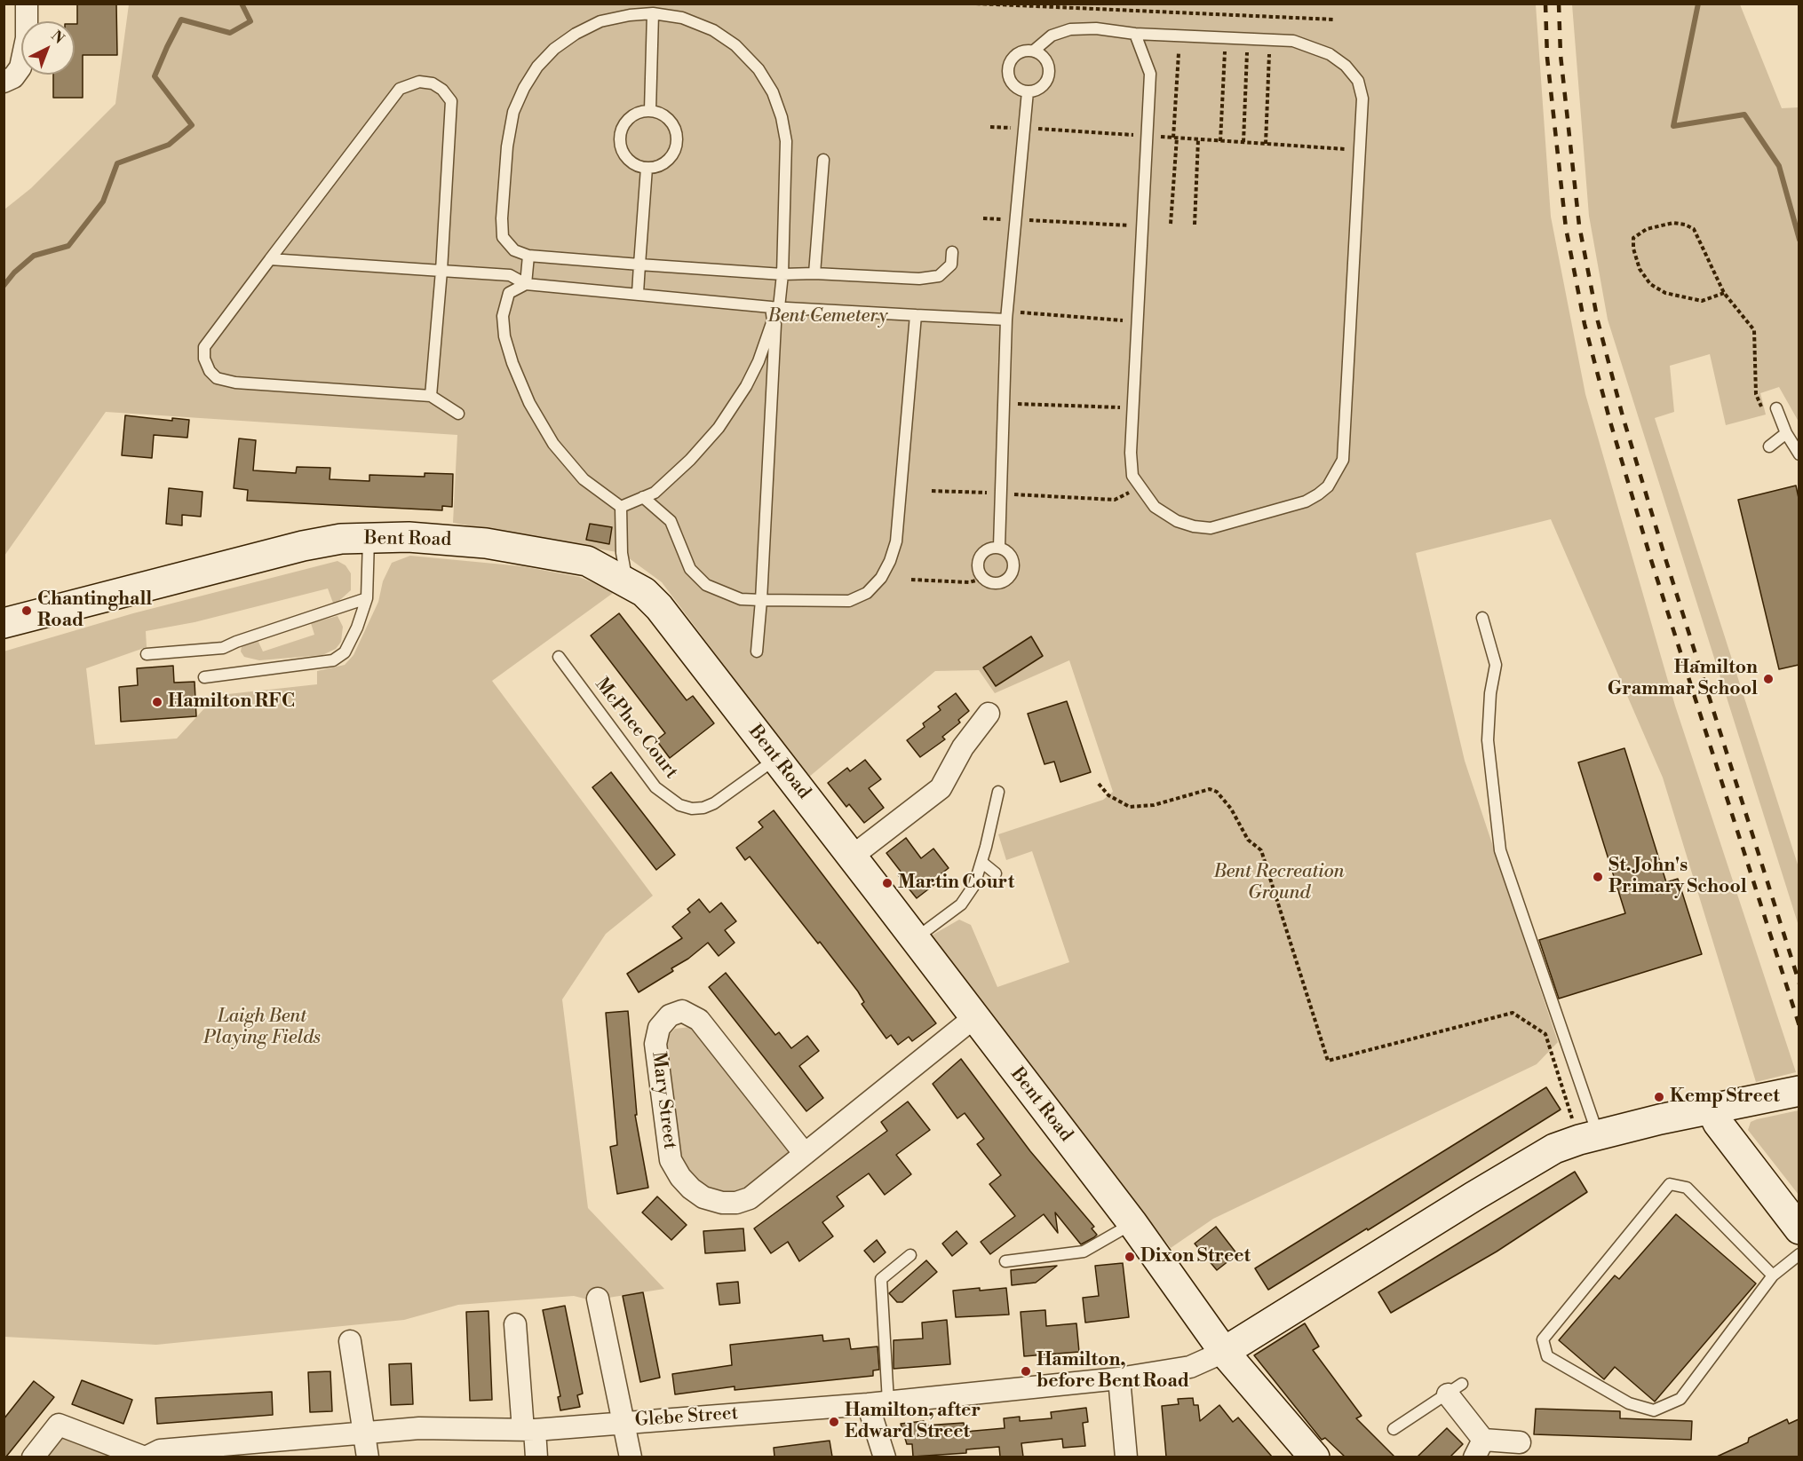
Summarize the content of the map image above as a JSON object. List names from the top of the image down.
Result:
{
  "streets": {
    "street": ["Bent Road", "Mary Street", "Glebe Street"],
    "lane": ["McPhee Court"]
  },
  "crossings": [
    ["Bent Road", "McPhee Court"],
    ["Bent Road", "Mary Street"],
    ["Bent Road", "Glebe Street"]
  ],
  "parks": ["Bent Cemetery", "Bent Recreation Ground", "Laigh Bent Playing Fields"],
  "places": [
    "Chantinghall Road",
    "Hamilton Grammar School",
    "Hamilton RFC",
    "St. John's Primary School",
    "Martin Court",
    "Kemp Street",
    "Dixon Street",
    "Hamilton, before Bent Road",
    "Hamilton, after Edward Street"
  ],
  "north": "top right"
}
